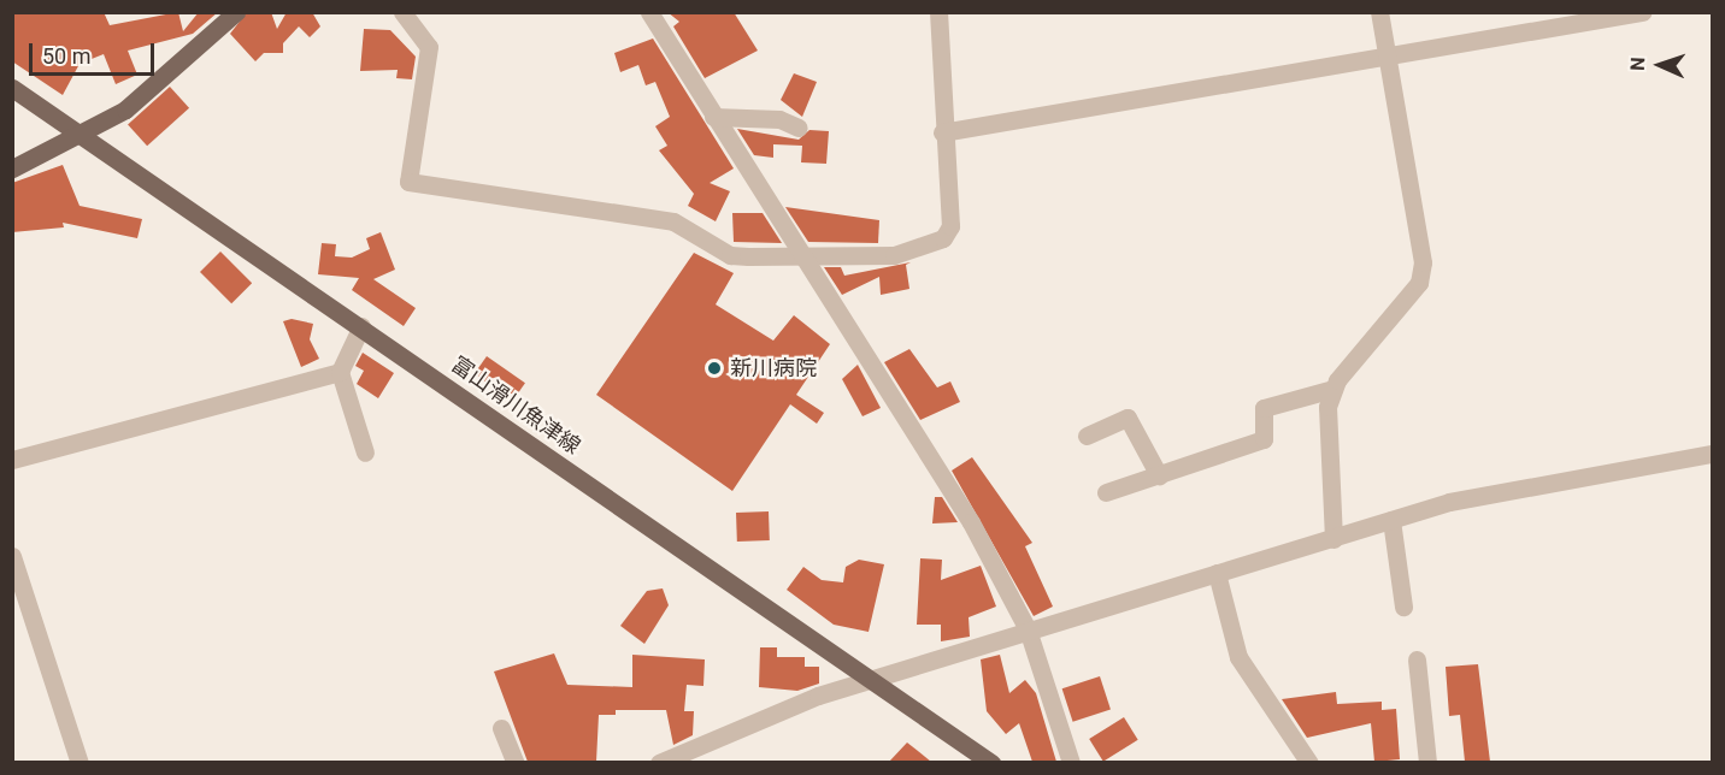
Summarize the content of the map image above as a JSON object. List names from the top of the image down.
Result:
{
  "streets": {
    "main road": ["富山滑川魚津線"]
  },
  "places": ["新川病院"],
  "scale_bar": "50 m",
  "north": "left"
}
